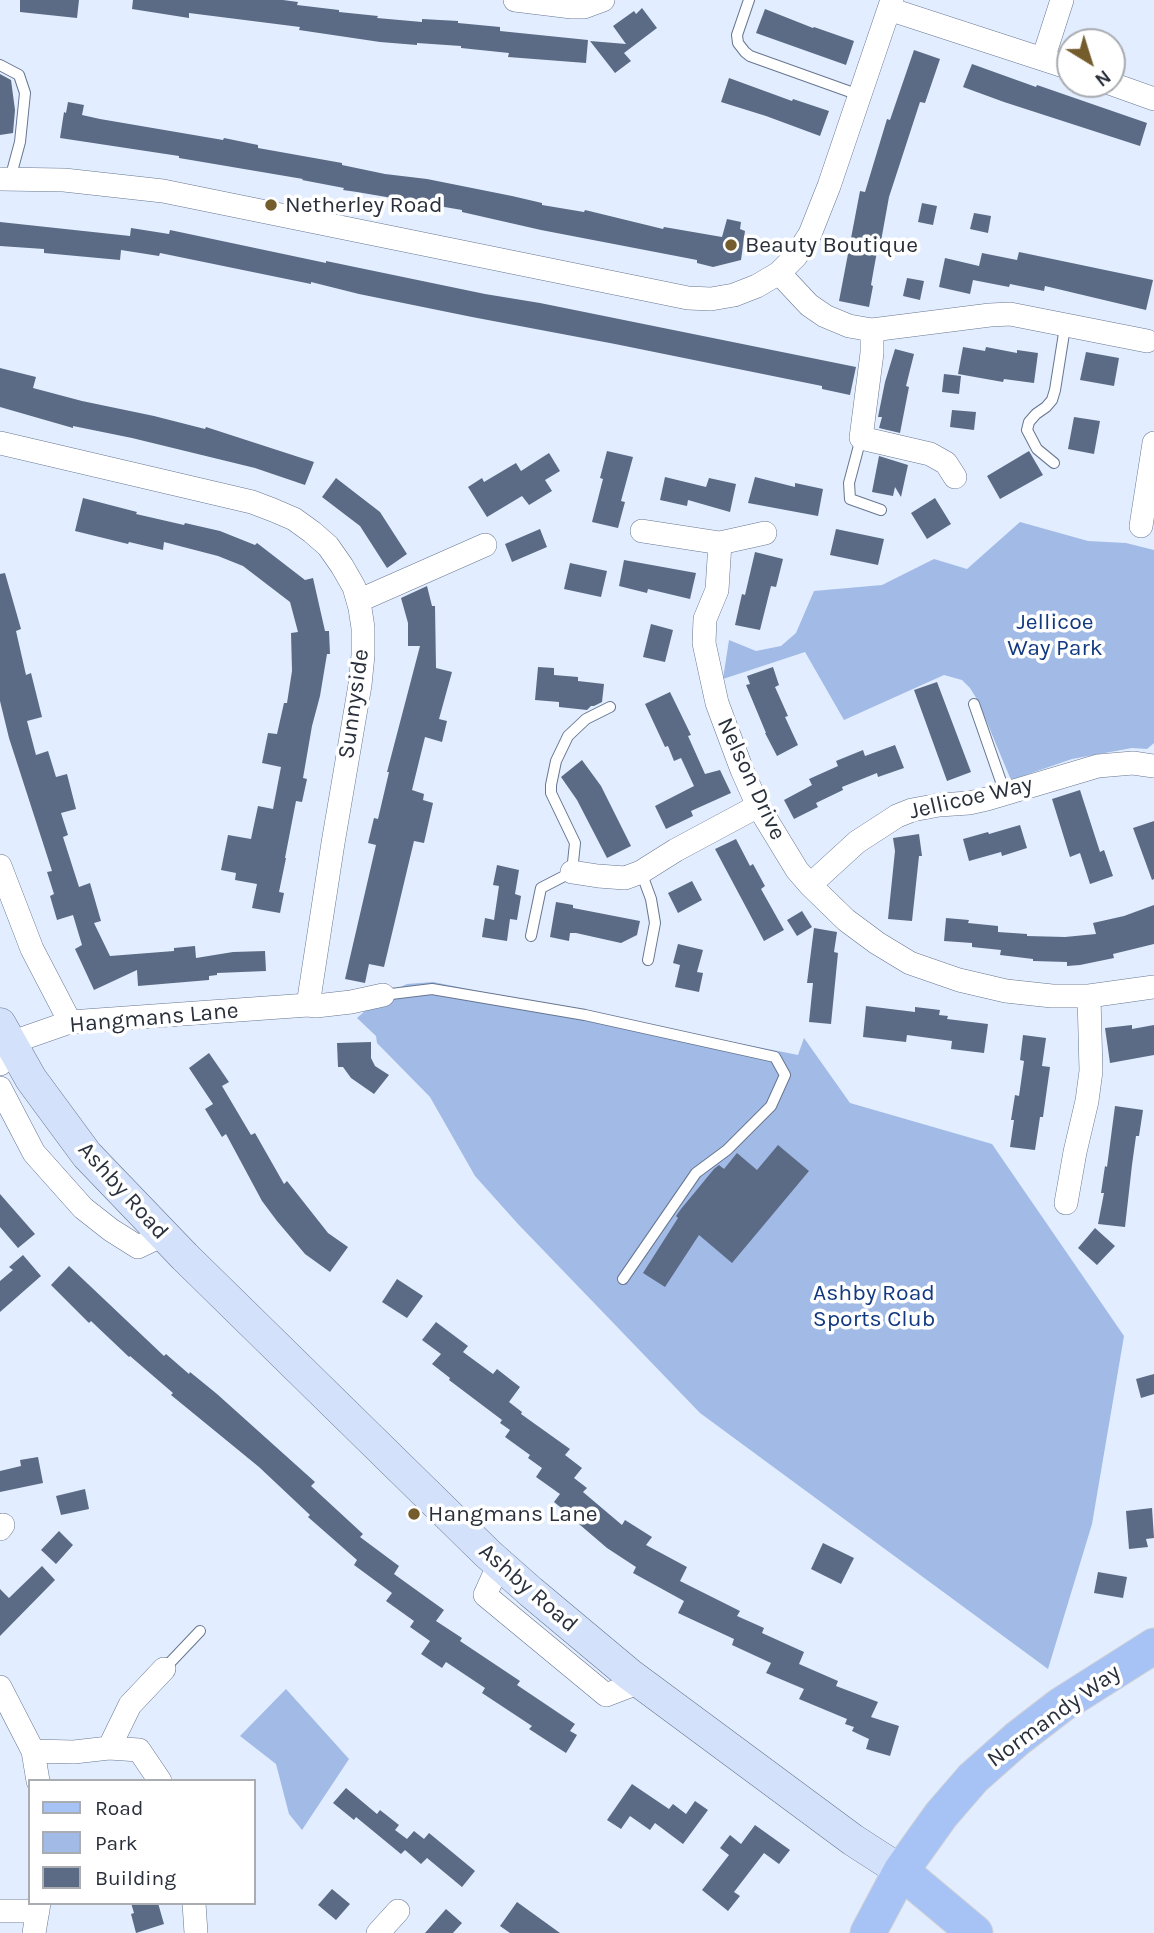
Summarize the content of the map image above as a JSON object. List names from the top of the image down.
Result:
{
  "streets": {
    "main road": ["Ashby Road", "Normandy Way"],
    "street": [
      "Sunnyside",
      "Nelson Drive",
      "Jellicoe Way",
      "Hangmans Lane"
    ]
  },
  "crossings": [
    ["Sunnyside", "Hangmans Lane"],
    ["Nelson Drive", "Jellicoe Way"],
    ["Hangmans Lane", "Ashby Road"],
    ["Ashby Road", "Normandy Way"]
  ],
  "parks": ["Jellicoe Way Park", "Ashby Road Sports Club"],
  "places": ["Netherley Road", "Beauty Boutique", "Hangmans Lane"],
  "legend": ["Road", "Park", "Building"],
  "north": "bottom right"
}
